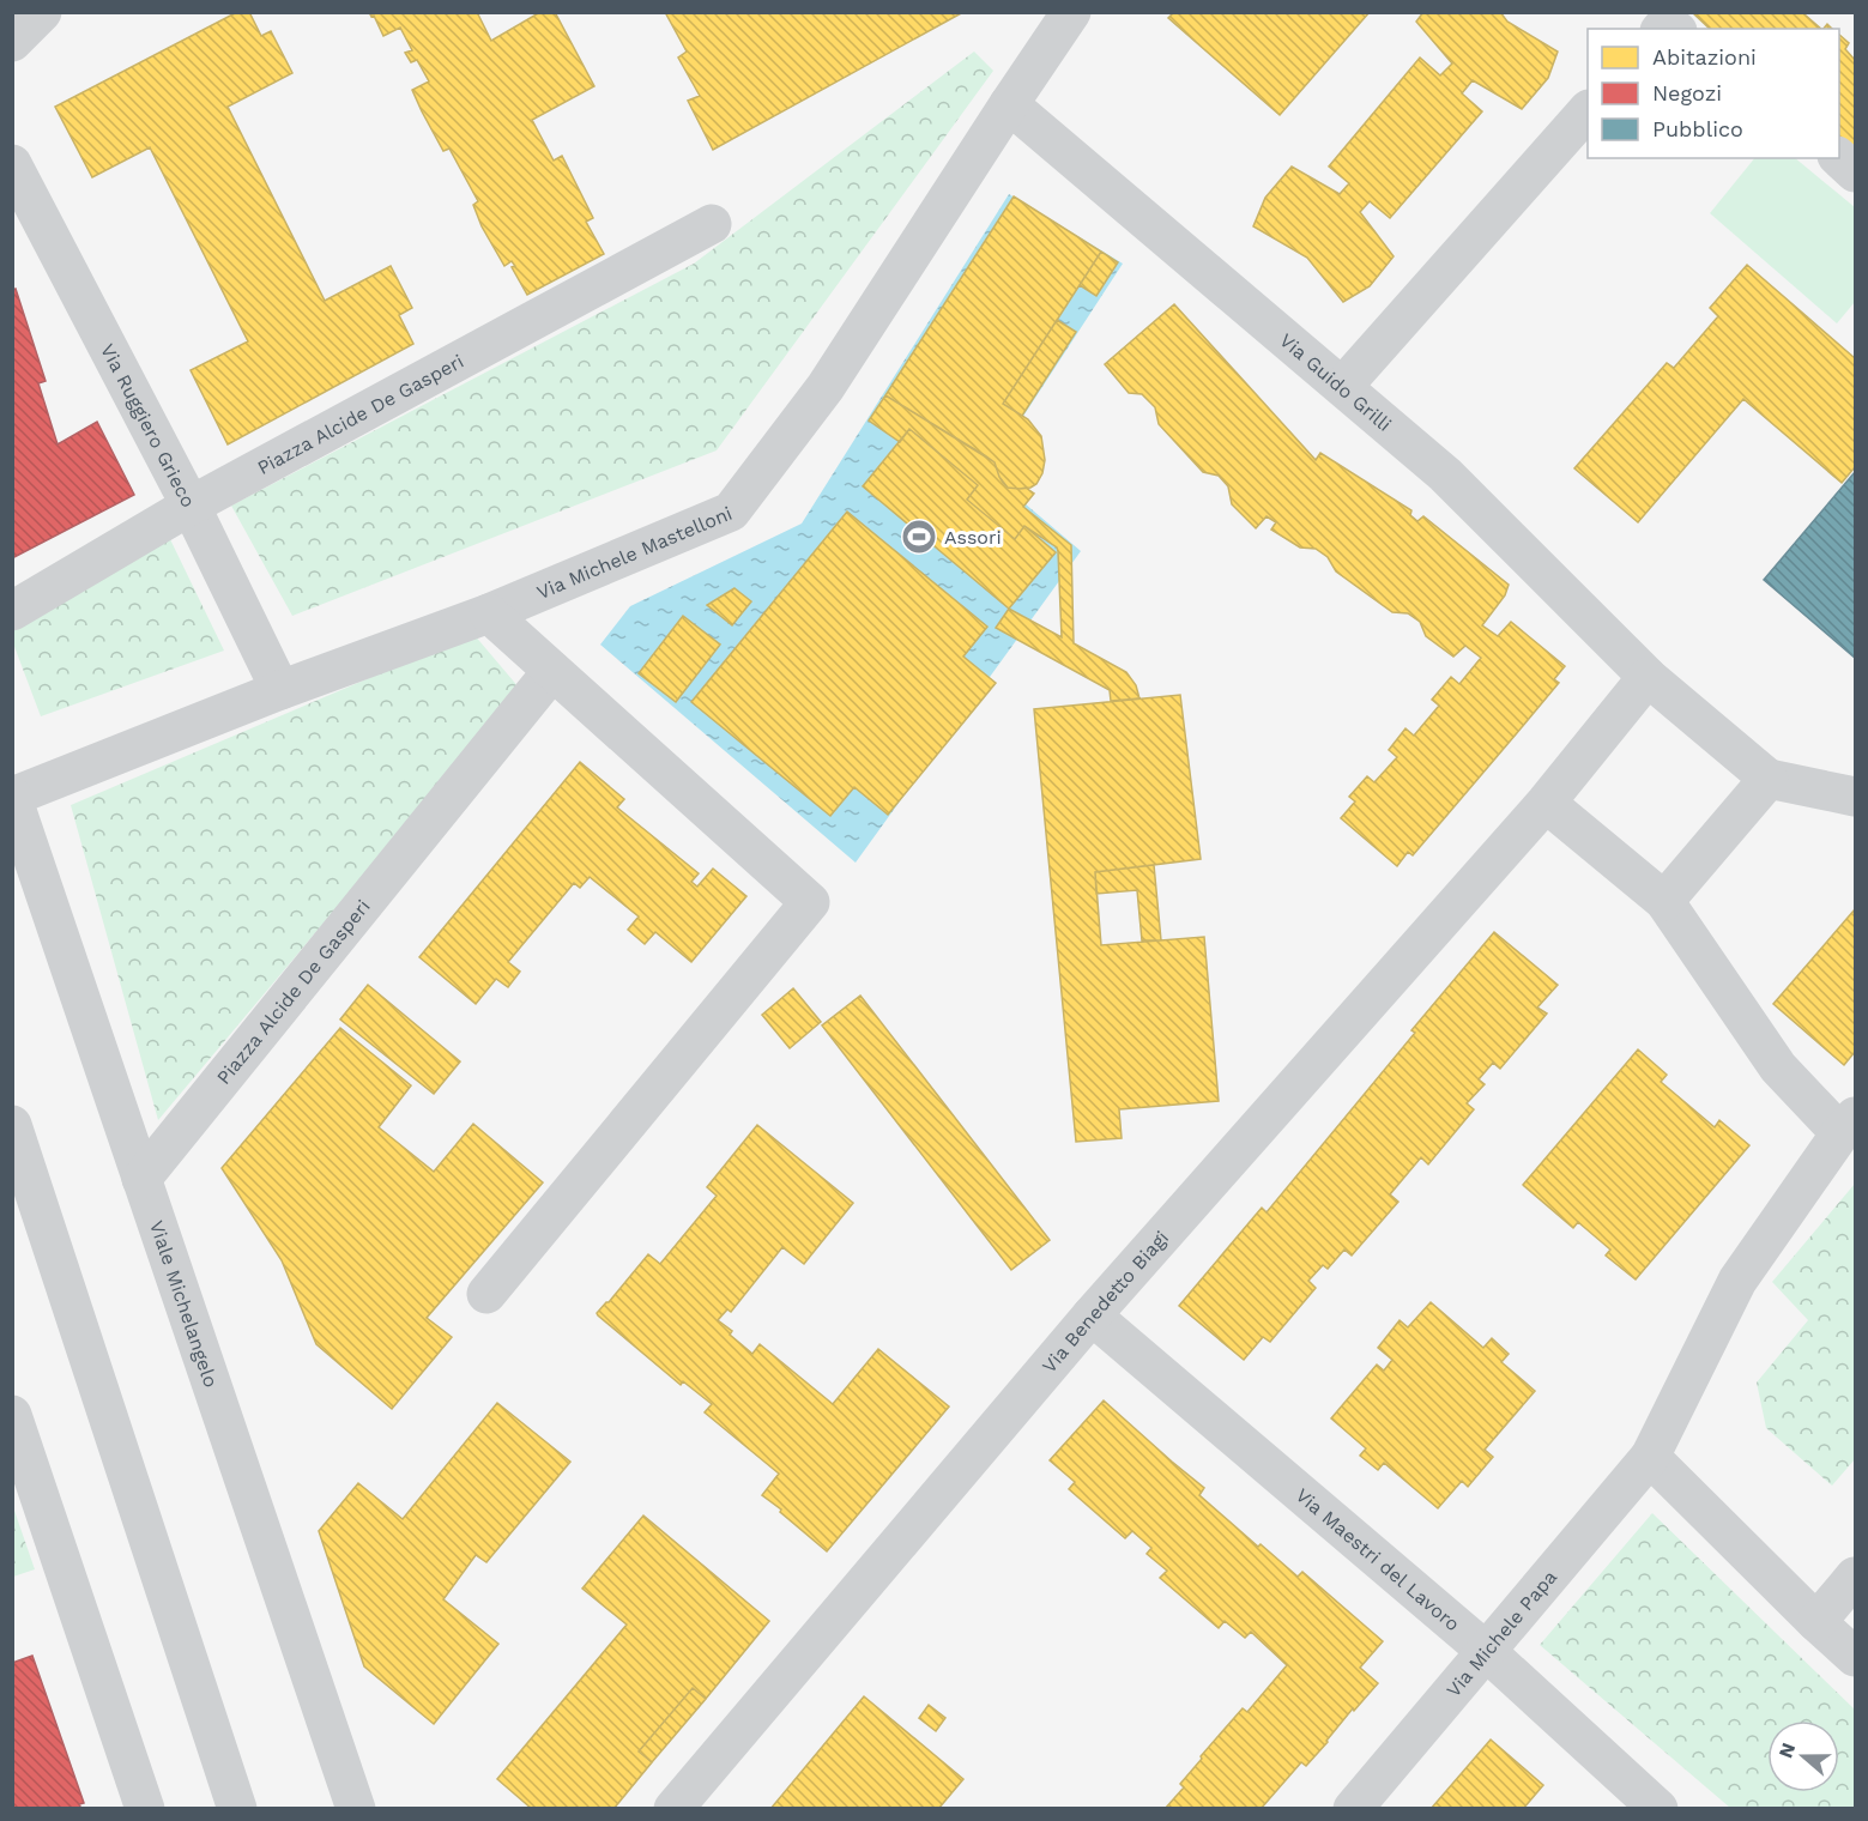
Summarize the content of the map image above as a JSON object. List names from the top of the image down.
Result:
{
  "streets": {
    "street": [
      "Via Guido Grilli",
      "Piazza Alcide De Gasperi",
      "Via Ruggiero Grieco",
      "Via Michele Mastelloni",
      "Via Benedetto Biagi",
      "Viale Michelangelo",
      "Via Maestri del Lavoro",
      "Via Michele Papa"
    ]
  },
  "crossings": [
    ["Via Guido Grilli", "Via Michele Mastelloni"],
    ["Via Guido Grilli", "Via Benedetto Biagi"],
    ["Piazza Alcide De Gasperi", "Via Ruggiero Grieco"],
    ["Piazza Alcide De Gasperi", "Viale Michelangelo"],
    ["Via Ruggiero Grieco", "Via Michele Mastelloni"],
    ["Via Michele Mastelloni", "Viale Michelangelo"],
    ["Via Benedetto Biagi", "Via Maestri del Lavoro"],
    ["Via Maestri del Lavoro", "Via Michele Papa"]
  ],
  "places": {
    "sports": ["Assori"]
  },
  "legend": ["Abitazioni", "Negozi", "Pubblico"],
  "north": "left"
}
